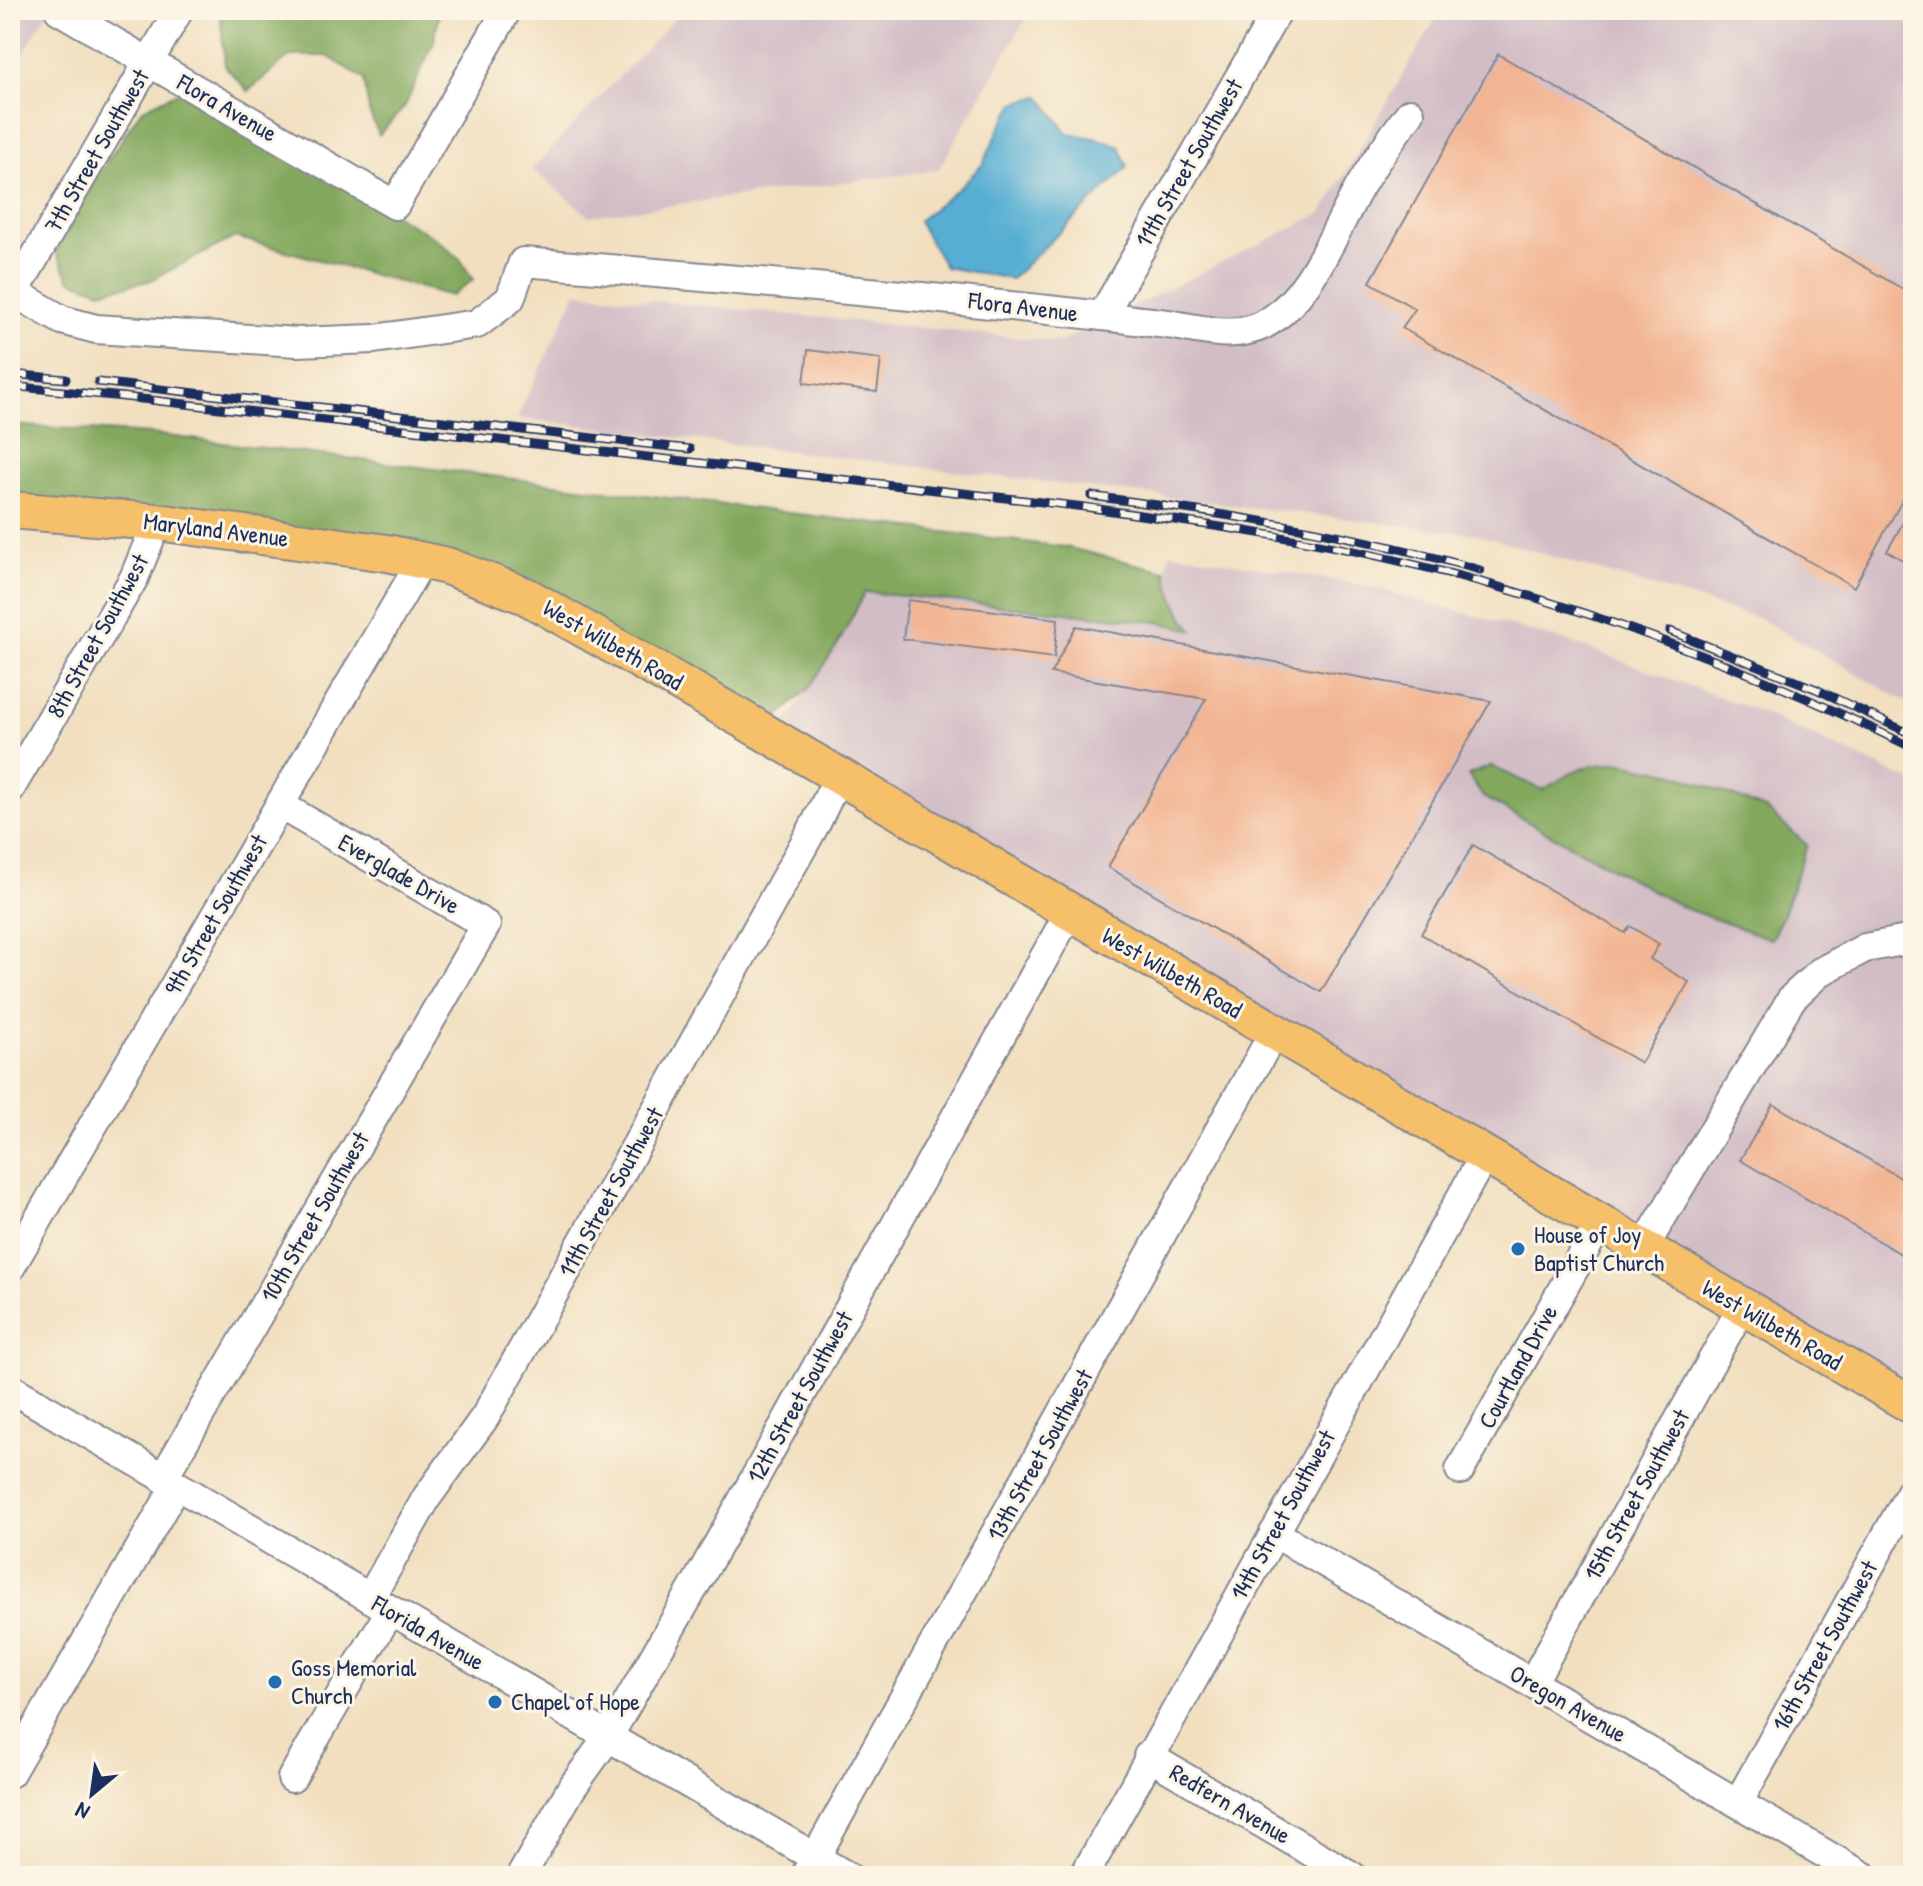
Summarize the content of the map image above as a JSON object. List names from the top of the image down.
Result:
{
  "streets": {
    "main road": ["Maryland Avenue", "West Wilbeth Road"],
    "street": [
      "Flora Avenue",
      "7th Street Southwest",
      "11th Street Southwest",
      "8th Street Southwest",
      "Everglade Drive",
      "9th Street Southwest",
      "10th Street Southwest",
      "Courtland Drive",
      "12th Street Southwest",
      "13th Street Southwest",
      "15th Street Southwest",
      "14th Street Southwest",
      "Florida Avenue",
      "16th Street Southwest",
      "Oregon Avenue",
      "Redfern Avenue"
    ]
  },
  "crossings": [
    ["Flora Avenue", "7th Street Southwest"],
    ["Flora Avenue", "11th Street Southwest"],
    ["11th Street Southwest", "West Wilbeth Road"],
    ["11th Street Southwest", "Florida Avenue"],
    ["Maryland Avenue", "8th Street Southwest"],
    ["Maryland Avenue", "West Wilbeth Road"],
    ["Maryland Avenue", "9th Street Southwest"],
    ["West Wilbeth Road", "9th Street Southwest"],
    ["West Wilbeth Road", "Courtland Drive"],
    ["West Wilbeth Road", "12th Street Southwest"],
    ["West Wilbeth Road", "13th Street Southwest"],
    ["West Wilbeth Road", "15th Street Southwest"],
    ["West Wilbeth Road", "14th Street Southwest"],
    ["Everglade Drive", "9th Street Southwest"],
    ["Everglade Drive", "10th Street Southwest"],
    ["10th Street Southwest", "Florida Avenue"],
    ["12th Street Southwest", "Florida Avenue"],
    ["13th Street Southwest", "Florida Avenue"],
    ["15th Street Southwest", "Oregon Avenue"],
    ["14th Street Southwest", "Oregon Avenue"],
    ["14th Street Southwest", "Redfern Avenue"],
    ["16th Street Southwest", "Oregon Avenue"]
  ],
  "places": ["House of Joy Baptist Church", "Goss Memorial Church", "Chapel of Hope"],
  "north": "bottom left"
}
